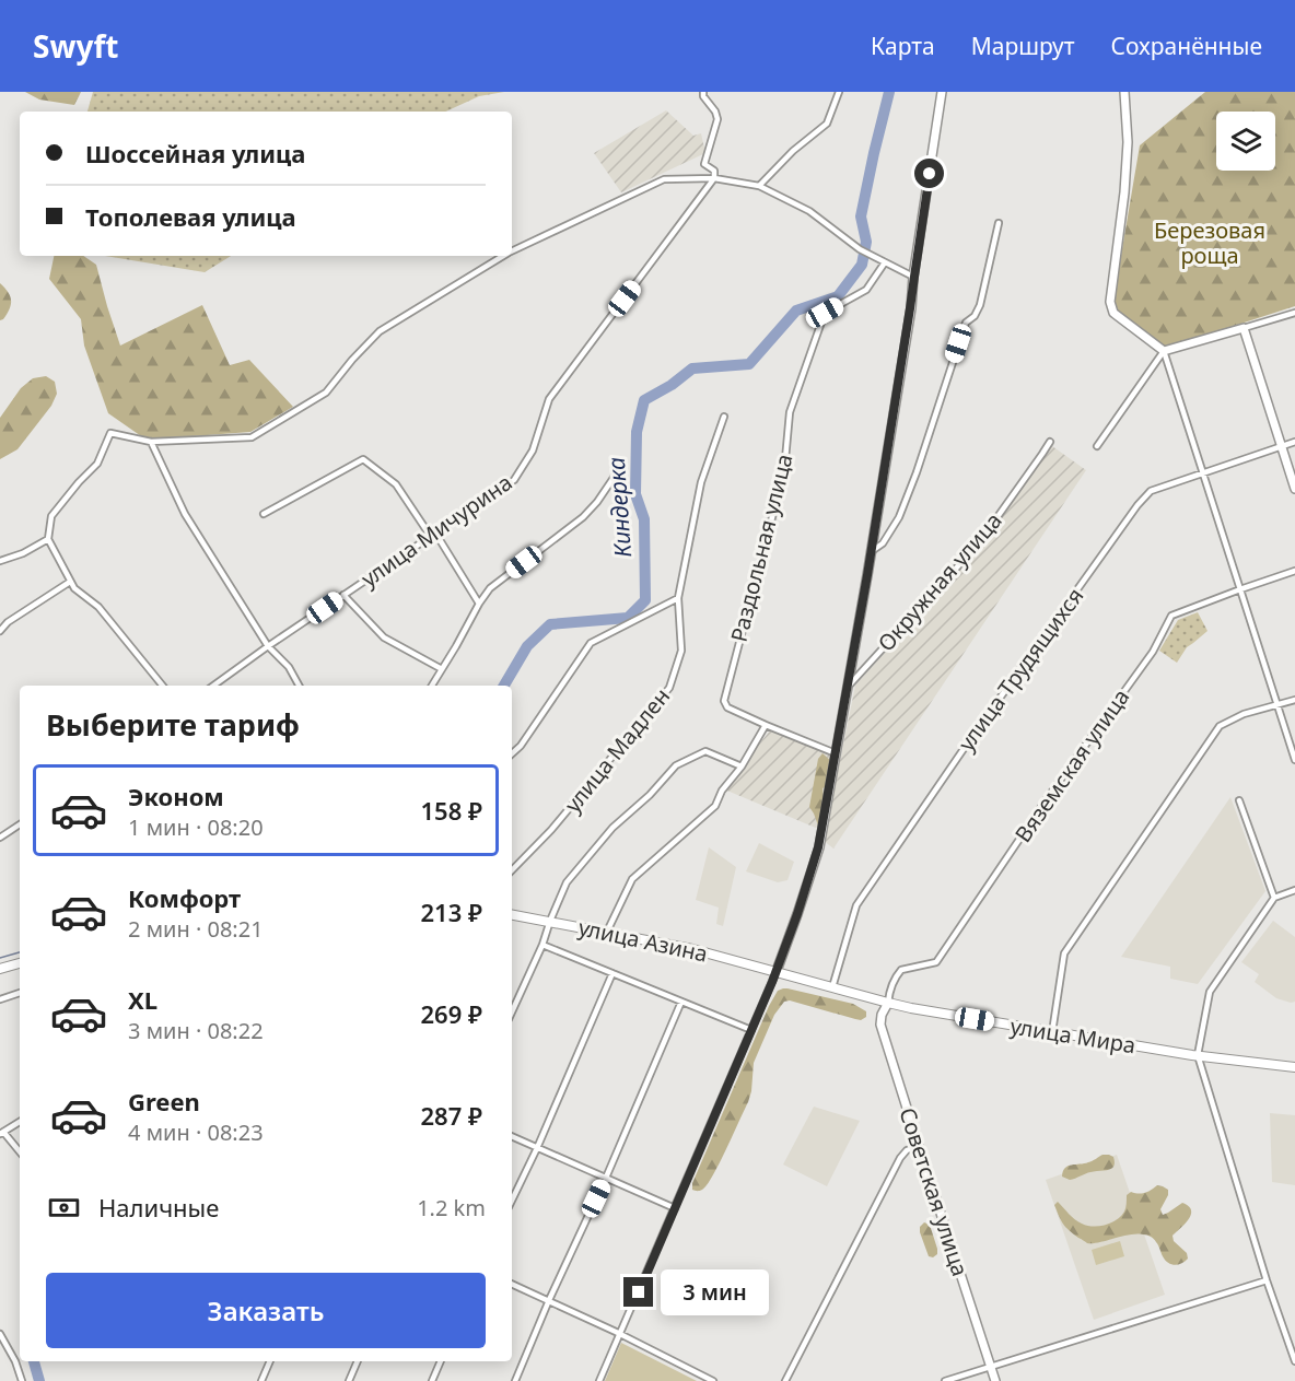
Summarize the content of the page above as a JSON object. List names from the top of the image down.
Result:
{
  "streets": {
    "main road": ["улица Азина", "улица Мира"],
    "street": [
      "улица Мичурина",
      "Раздольная улица",
      "Окружная улица",
      "улица Трудящихся",
      "улица Мадлен",
      "Вяземская улица",
      "Советская улица"
    ]
  },
  "crossings": [
    ["улица Трудящихся", "улица Мира"],
    ["Вяземская улица", "улица Мира"],
    ["Вяземская улица", "Советская улица"],
    ["улица Азина", "улица Мира"],
    ["улица Мира", "Советская улица"]
  ],
  "water": ["Киндерка"],
  "parks": ["Березовая роща"],
  "page": {
    "header": "Swyft",
    "nav": ["Карта", "Маршрут", "Сохранённые"],
    "banner": ["Шоссейная улица", "Тополевая улица"],
    "heading": "Выберите тариф",
    "list": [
      {
        "name": "Эконом",
        "note": "1 мин · 08:20",
        "value": "158 ₽"
      },
      {
        "name": "Комфорт",
        "note": "2 мин · 08:21",
        "value": "213 ₽"
      },
      {
        "name": "XL",
        "note": "3 мин · 08:22",
        "value": "269 ₽"
      },
      {
        "name": "Green",
        "note": "4 мин · 08:23",
        "value": "287 ₽"
      }
    ],
    "pay": ["Наличные", "1.2 km"],
    "buttons": "Заказать",
    "bubble": "3 мин"
  }
}
